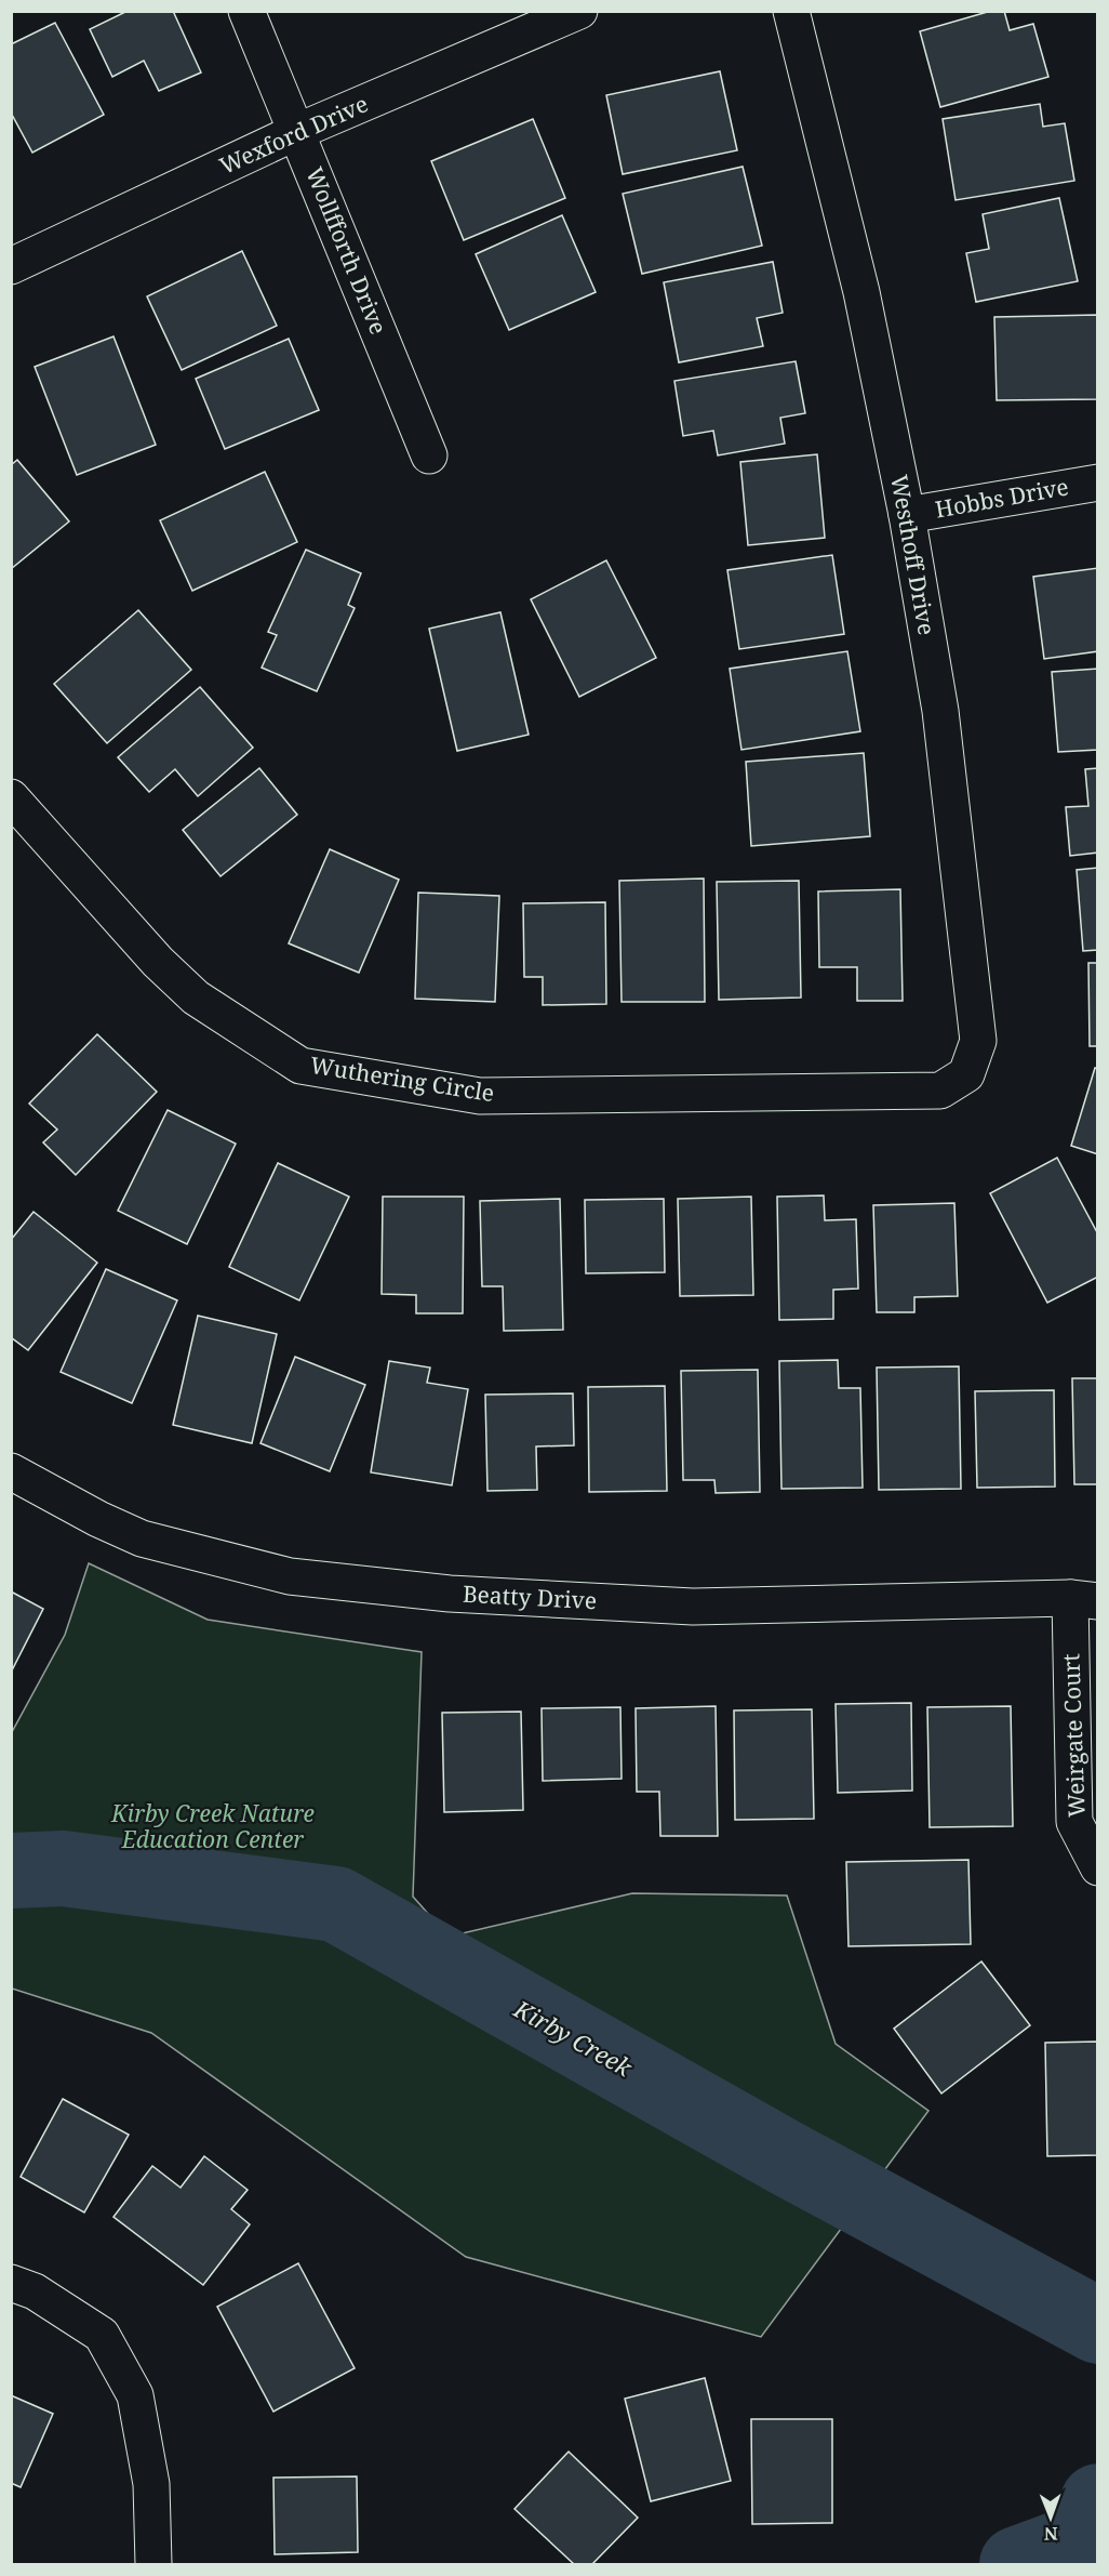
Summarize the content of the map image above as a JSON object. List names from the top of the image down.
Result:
{
  "streets": {
    "street": [
      "Wexford Drive",
      "Wollfforth Drive",
      "Hobbs Drive",
      "Westhoff Drive",
      "Wuthering Circle",
      "Beatty Drive",
      "Weirgate Court"
    ]
  },
  "crossings": [
    ["Wexford Drive", "Wollfforth Drive"],
    ["Hobbs Drive", "Westhoff Drive"],
    ["Westhoff Drive", "Wuthering Circle"],
    ["Beatty Drive", "Weirgate Court"]
  ],
  "water": ["Kirby Creek"],
  "parks": ["Kirby Creek Nature Education Center"],
  "north": "bottom"
}
